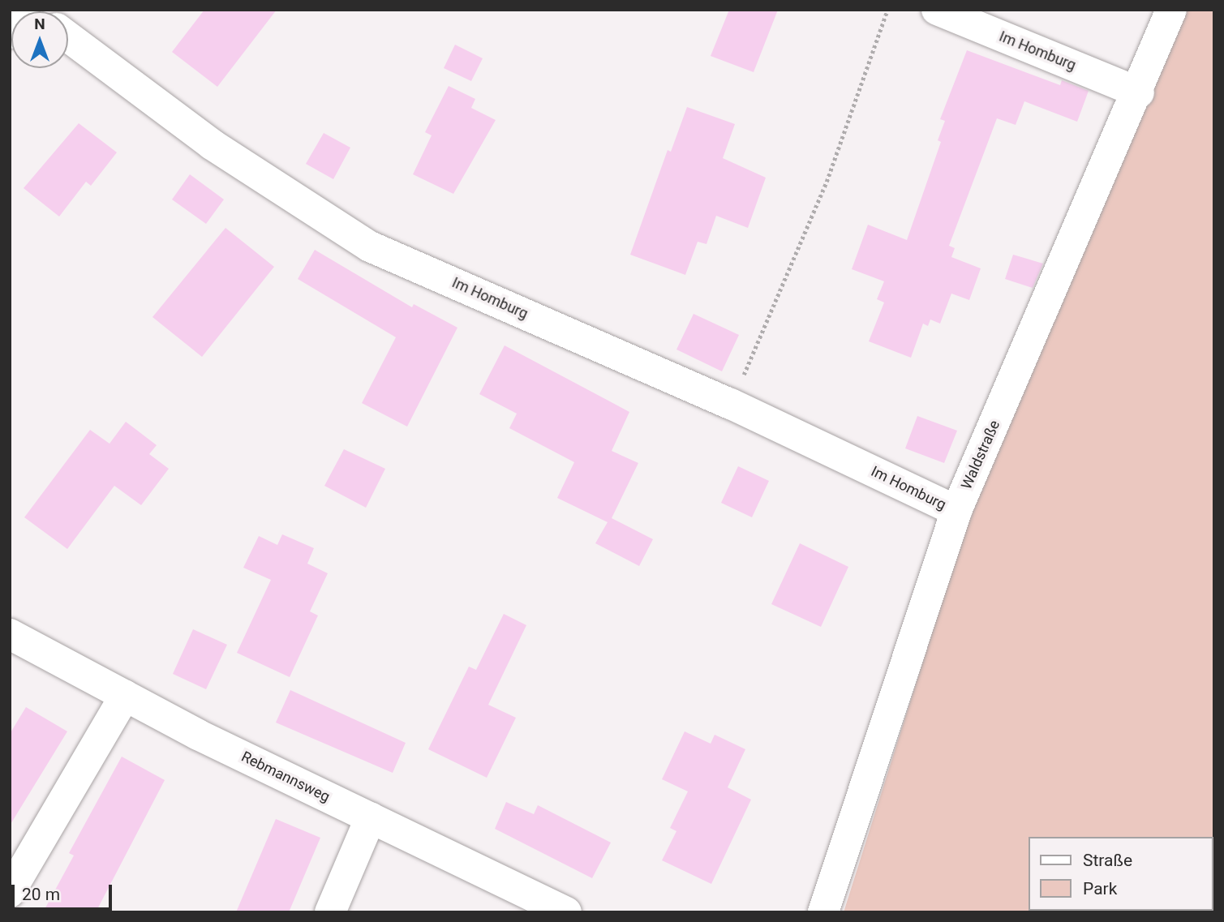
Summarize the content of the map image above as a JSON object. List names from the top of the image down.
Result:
{
  "streets": {
    "street": ["Im Homburg", "Waldstraße", "Rebmannsweg"]
  },
  "crossings": [
    ["Im Homburg", "Waldstraße"]
  ],
  "legend": ["Straße", "Park"],
  "scale_bar": "20 m",
  "north": "top"
}
